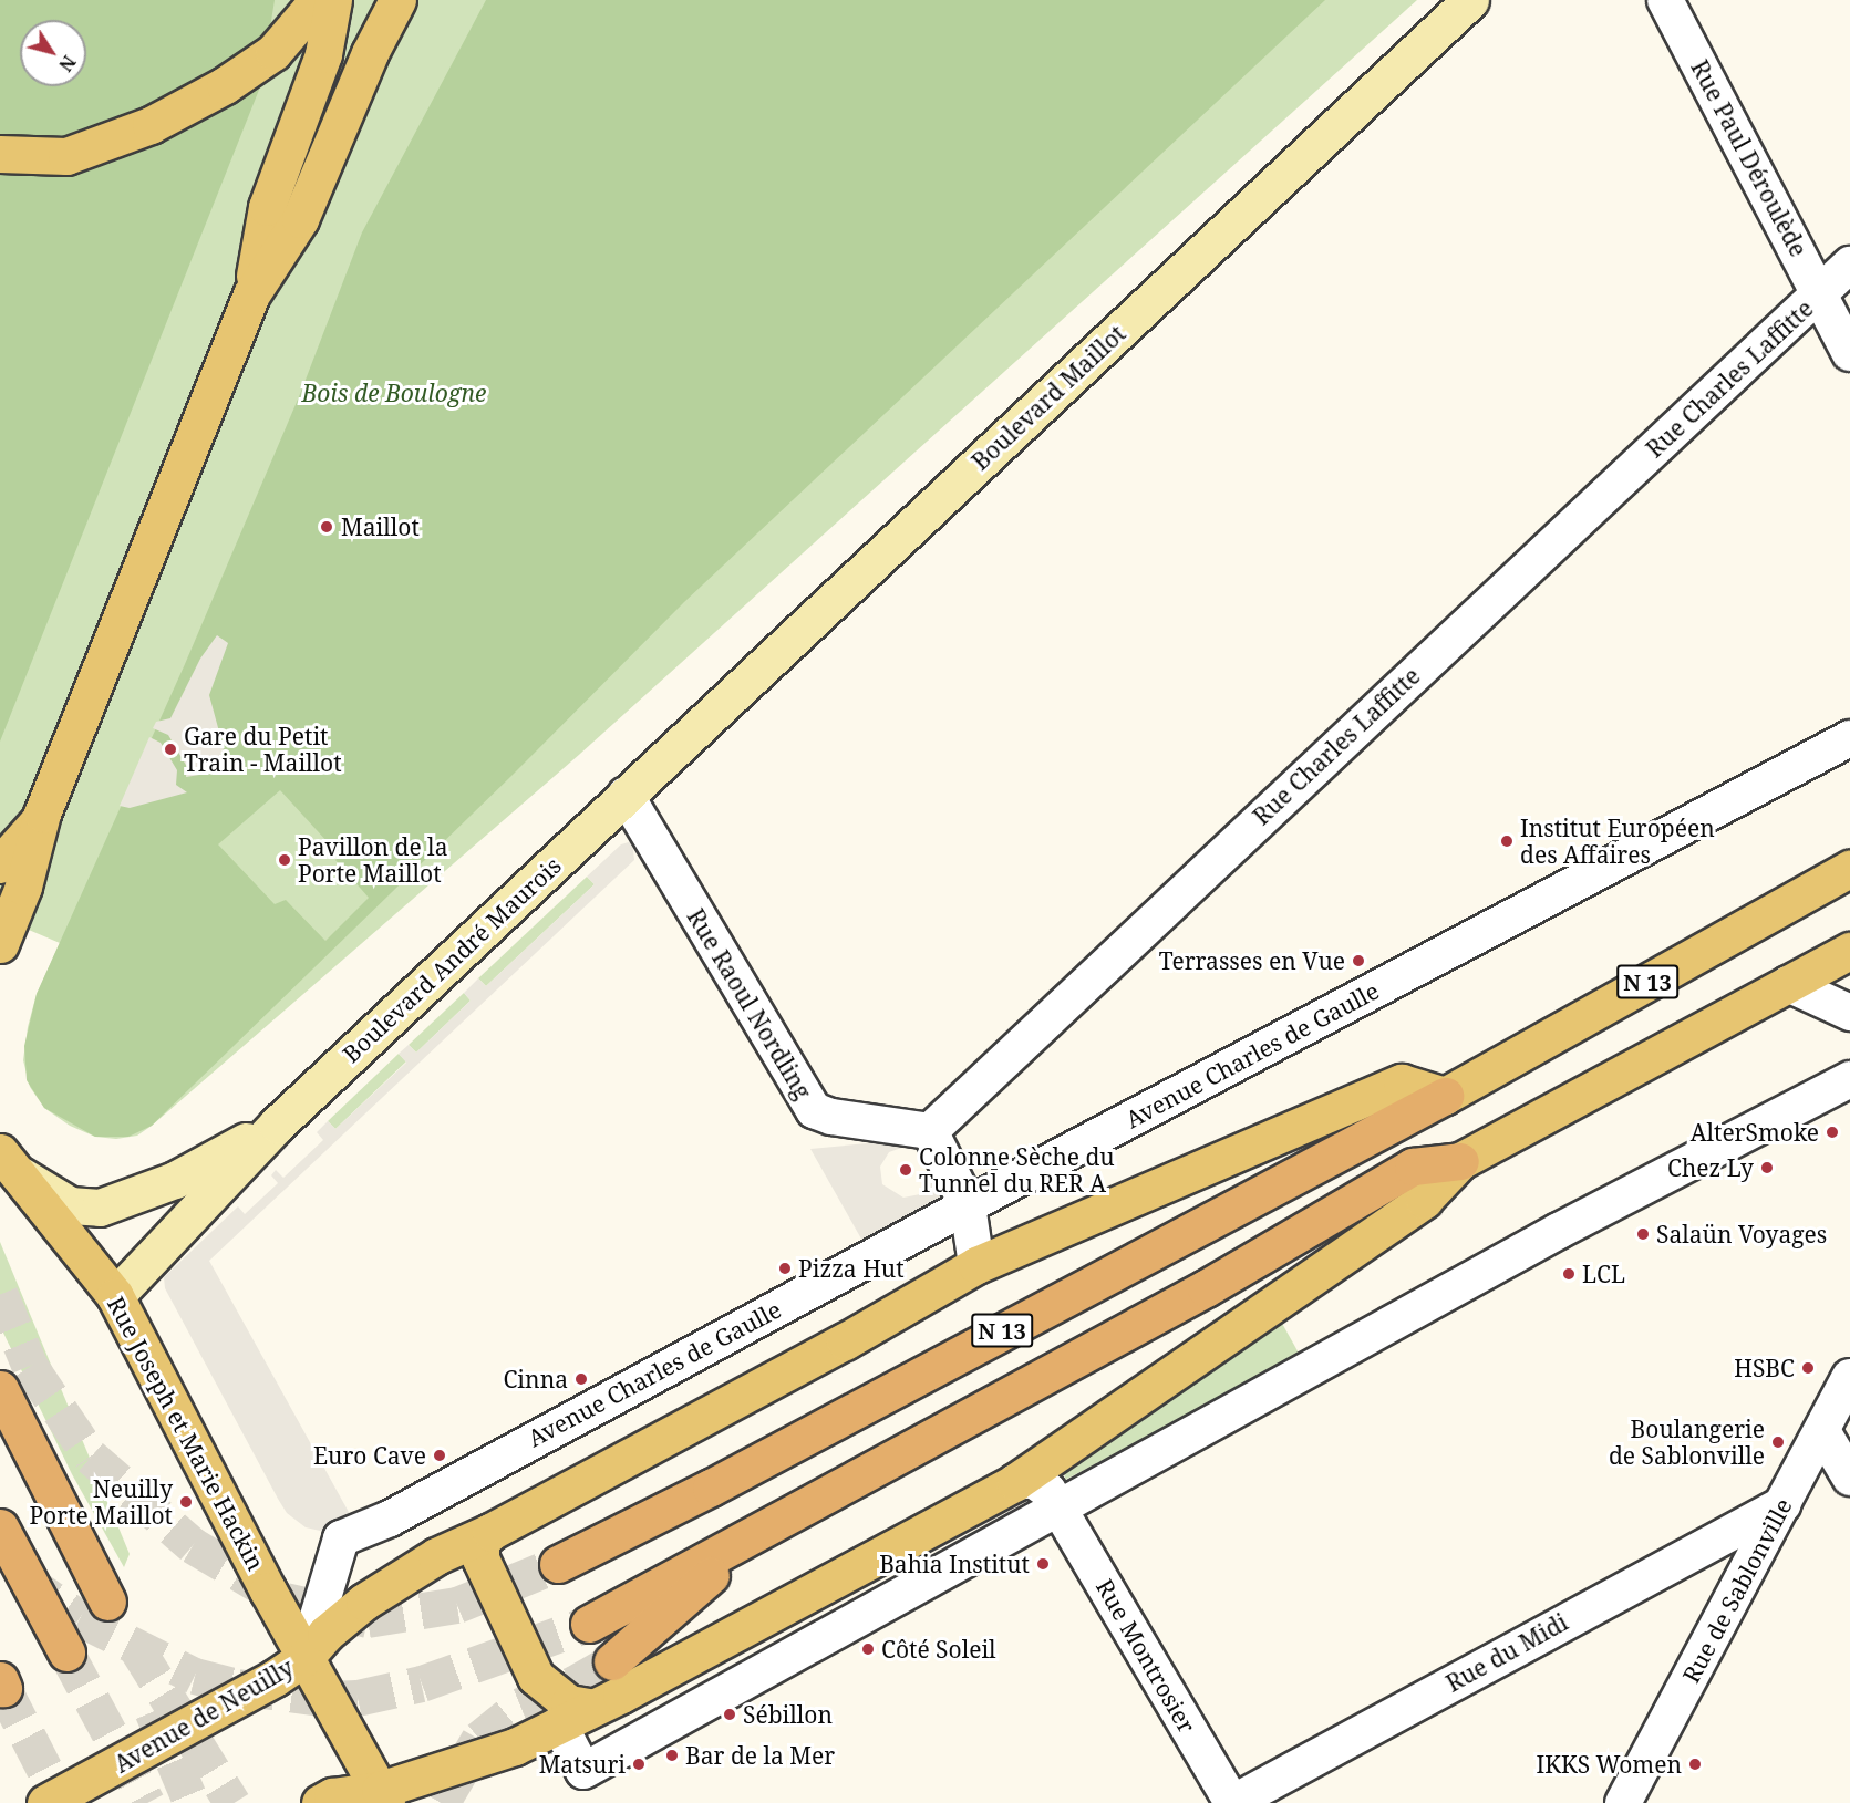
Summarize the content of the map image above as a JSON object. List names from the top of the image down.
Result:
{
  "streets": {
    "highway": ["N 13"],
    "main road": [
      "Boulevard Maillot",
      "Boulevard André Maurois",
      "Rue Joseph et Marie Hackin",
      "Avenue de Neuilly"
    ],
    "street": [
      "Rue Paul Déroulède",
      "Rue Charles Laffitte",
      "Rue Raoul Nordling",
      "Avenue Charles de Gaulle",
      "Rue de Sablonville",
      "Rue du Midi",
      "Rue Montrosier"
    ]
  },
  "crossings": [
    ["Rue Paul Déroulède", "Rue Charles Laffitte"],
    ["Rue Charles Laffitte", "Rue Raoul Nordling"],
    ["Boulevard Maillot", "Boulevard André Maurois"],
    ["Boulevard Maillot", "Rue Raoul Nordling"],
    ["Boulevard André Maurois", "Rue Raoul Nordling"],
    ["Boulevard André Maurois", "Rue Joseph et Marie Hackin"],
    ["Avenue Charles de Gaulle", "Rue Joseph et Marie Hackin"],
    ["Avenue Charles de Gaulle", "Avenue de Neuilly"],
    ["Rue Joseph et Marie Hackin", "Avenue de Neuilly"],
    ["Rue de Sablonville", "Rue du Midi"],
    ["Rue du Midi", "Rue Montrosier"]
  ],
  "parks": ["Bois de Boulogne"],
  "places": [
    "Maillot",
    "Gare du Petit Train - Maillot",
    "Institut Européen des Affaires",
    "Pavillon de la Porte Maillot",
    "Terrasses en Vue",
    "AlterSmoke",
    "Chez Ly",
    "Colonne Sèche du Tunnel du RER A",
    "Salaün Voyages",
    "Pizza Hut",
    "LCL",
    "HSBC",
    "Cinna",
    "Boulangerie de Sablonville",
    "Euro Cave",
    "Neuilly Porte Maillot",
    "Bahia Institut",
    "Côté Soleil",
    "Sébillon",
    "Bar de la Mer",
    "Matsuri",
    "IKKS Women"
  ],
  "north": "bottom right"
}
